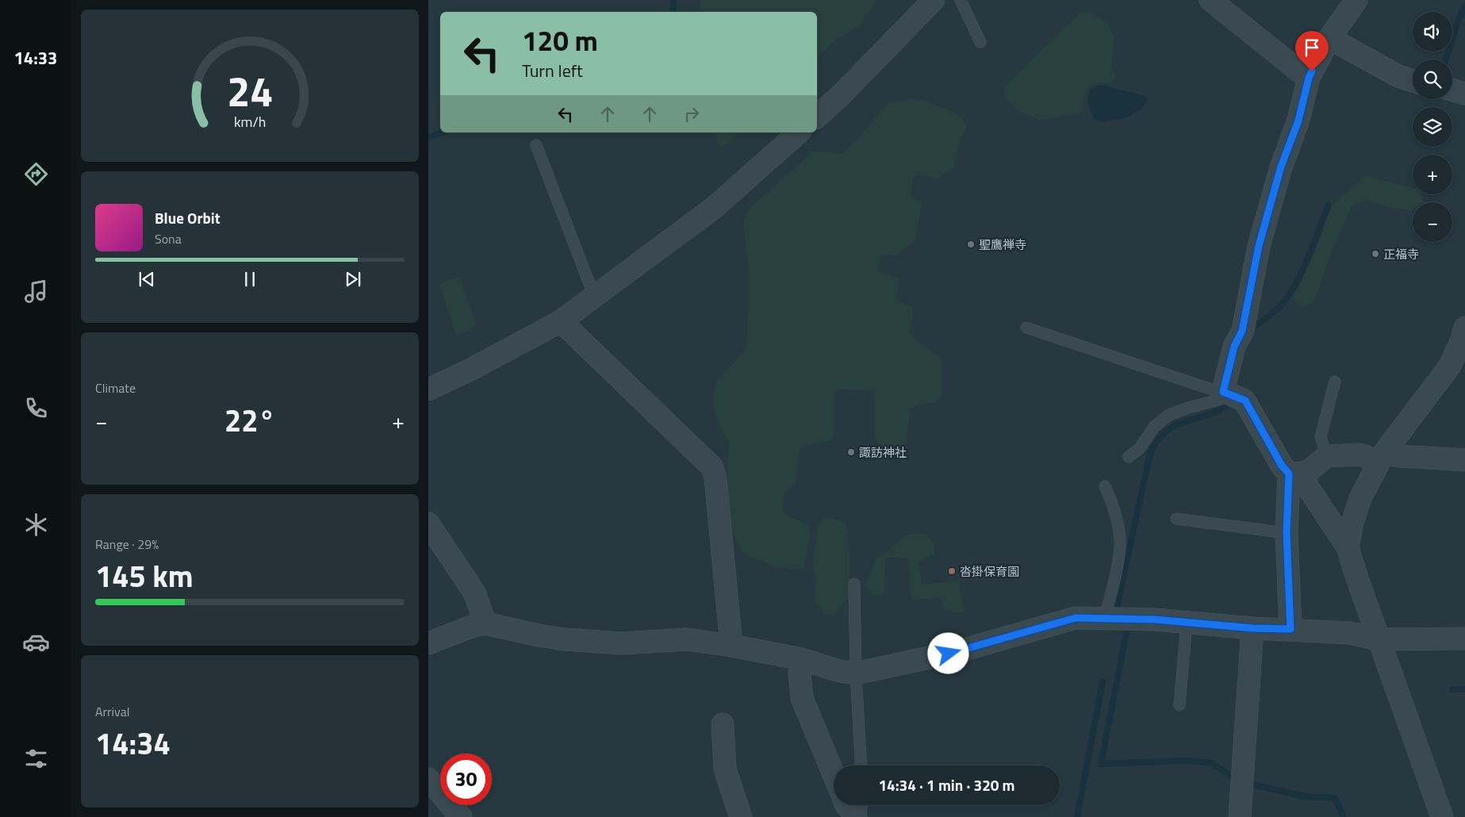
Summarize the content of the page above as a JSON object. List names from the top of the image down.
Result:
{
  "places": [
    "聖鷹禅寺",
    "正福寺",
    "諏訪神社",
    "沓掛保育園"
  ],
  "page": {
    "tabs": "14:33",
    "map_buttons": ["+", "−"],
    "turn": ["120 m", "Turn left"],
    "song": ["Blue Orbit", "Sona"],
    "tile": [
      "Climate",
      ["Range · 29%", "145 km"],
      ["Arrival", "14:34"]
    ],
    "heat": ["−", "22°", "+"],
    "limit": "30",
    "trip": "14:34 · 1 min · 320 m",
    "gauge": ["24", "km/h"]
  }
}
